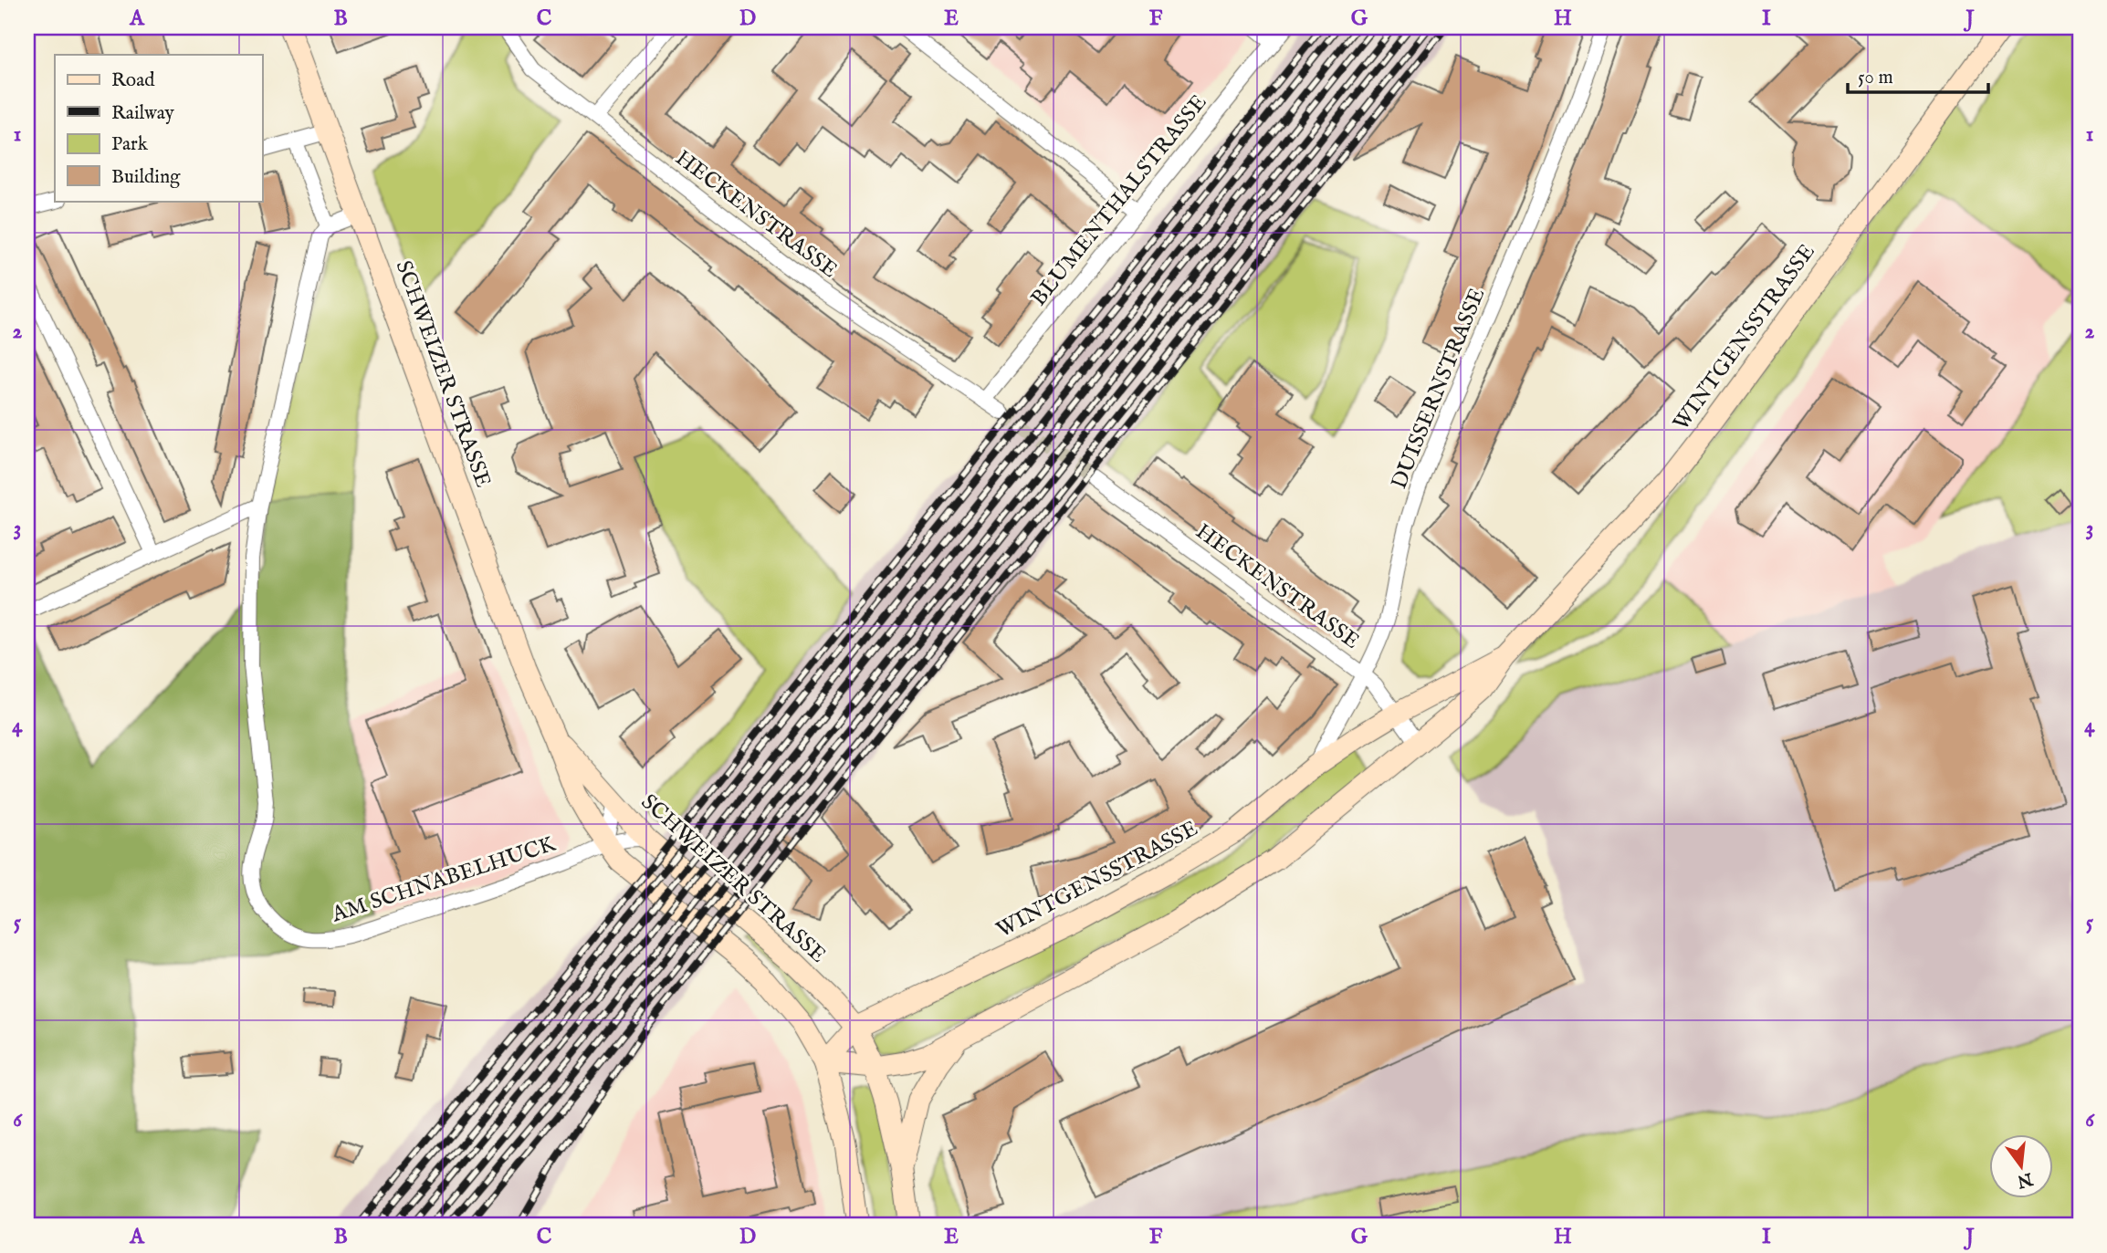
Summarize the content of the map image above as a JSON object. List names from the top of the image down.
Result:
{
  "streets": {
    "main road": ["WINTGENSSTRASSE", "SCHWEIZER STRASSE"],
    "street": [
      "BLUMENTHALSTRASSE",
      "HECKENSTRASSE",
      "DUISSERNSTRASSE",
      "AM SCHNABELHUCK"
    ]
  },
  "crossings": [
    ["BLUMENTHALSTRASSE", "HECKENSTRASSE"],
    ["HECKENSTRASSE", "WINTGENSSTRASSE"],
    ["HECKENSTRASSE", "DUISSERNSTRASSE"],
    ["WINTGENSSTRASSE", "SCHWEIZER STRASSE"],
    ["WINTGENSSTRASSE", "DUISSERNSTRASSE"],
    ["SCHWEIZER STRASSE", "AM SCHNABELHUCK"]
  ],
  "legend": [
    "Road",
    "Railway",
    "Park",
    "Building"
  ],
  "scale_bar": "50 m",
  "north": "bottom",
  "grid": {
    "columns": [
      "A",
      "B",
      "C",
      "D",
      "E",
      "F",
      "G",
      "H",
      "I",
      "J"
    ],
    "rows": [
      "1",
      "2",
      "3",
      "4",
      "5",
      "6"
    ]
  }
}
